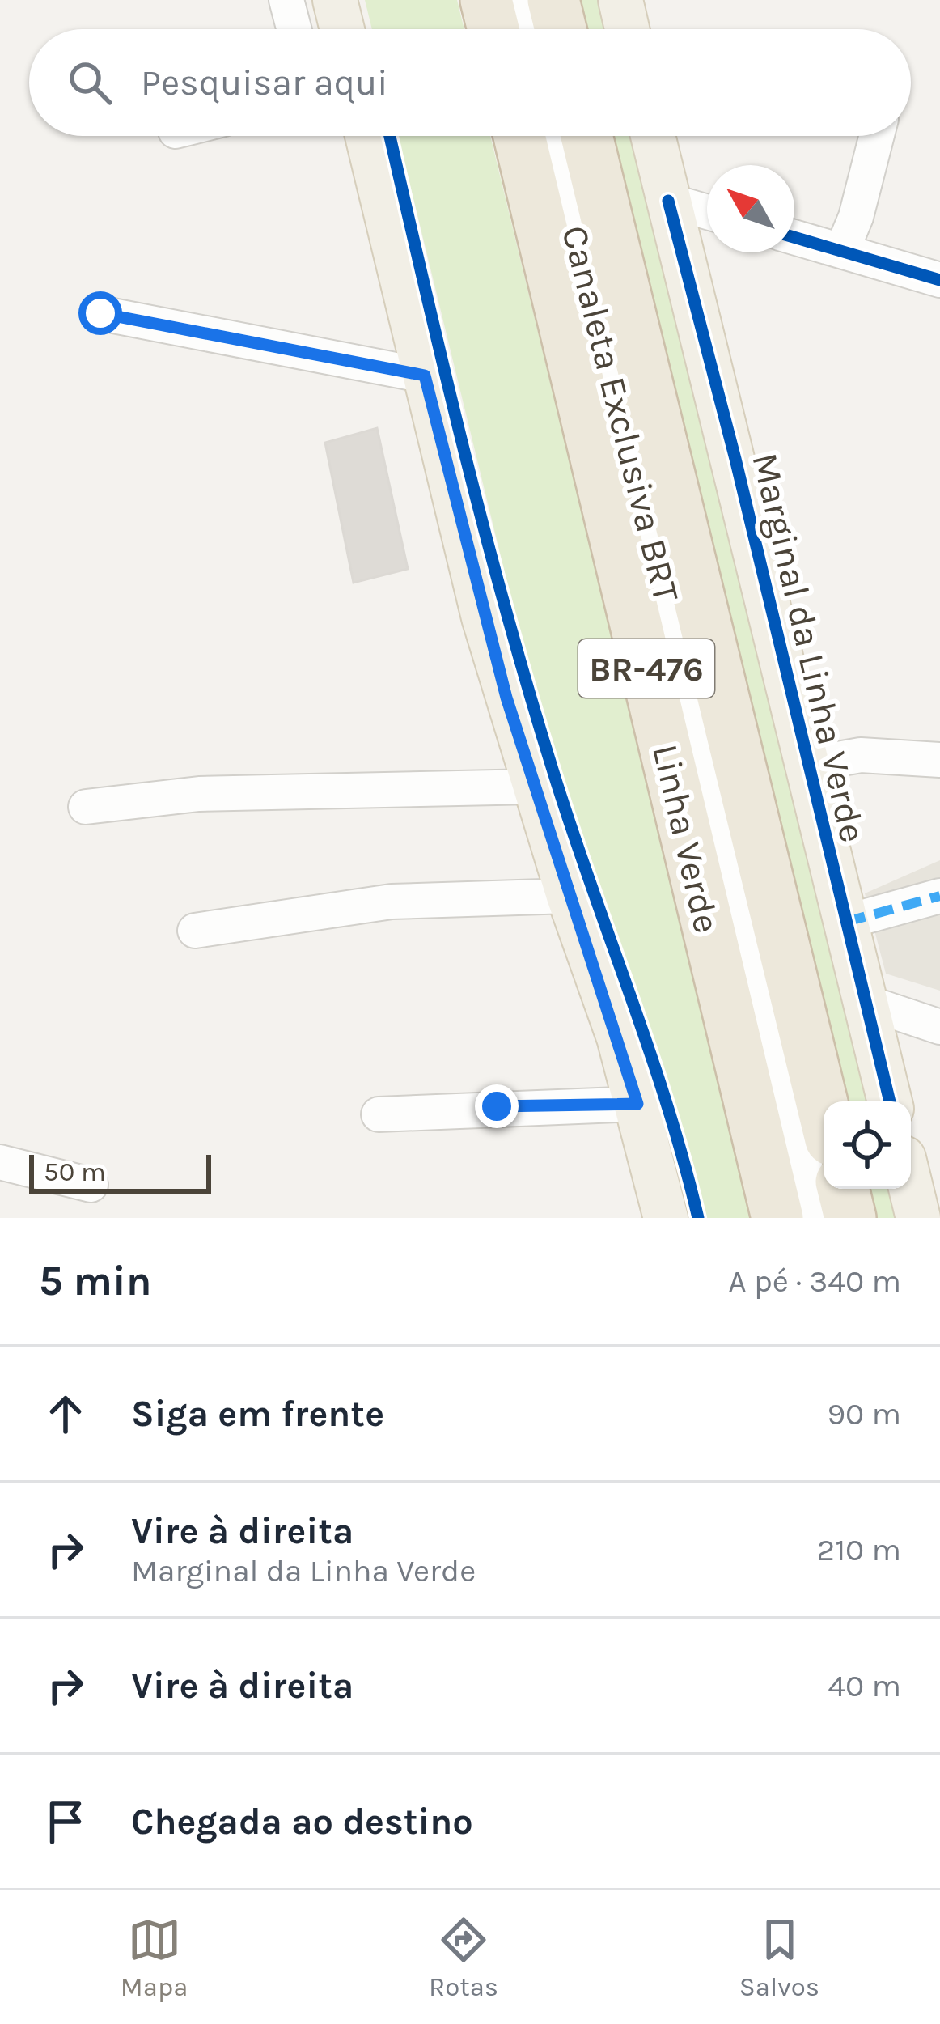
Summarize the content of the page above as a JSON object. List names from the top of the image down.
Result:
{
  "streets": {
    "highway": ["BR-476", "Linha Verde"],
    "main road": ["Marginal da Linha Verde"],
    "street": ["Canaleta Exclusiva BRT"]
  },
  "scale_bar": "50 m",
  "north": "top left",
  "page": {
    "search": "Pesquisar aqui",
    "scale": "50 m",
    "heading": ["5 min", "A pé · 340 m"],
    "list": [
      ["Siga em frente", "90 m"],
      ["Vire à direita", "Marginal da Linha Verde", "210 m"],
      ["Vire à direita", "40 m"],
      "Chegada ao destino"
    ],
    "nav": ["Mapa", "Rotas", "Salvos"]
  }
}
